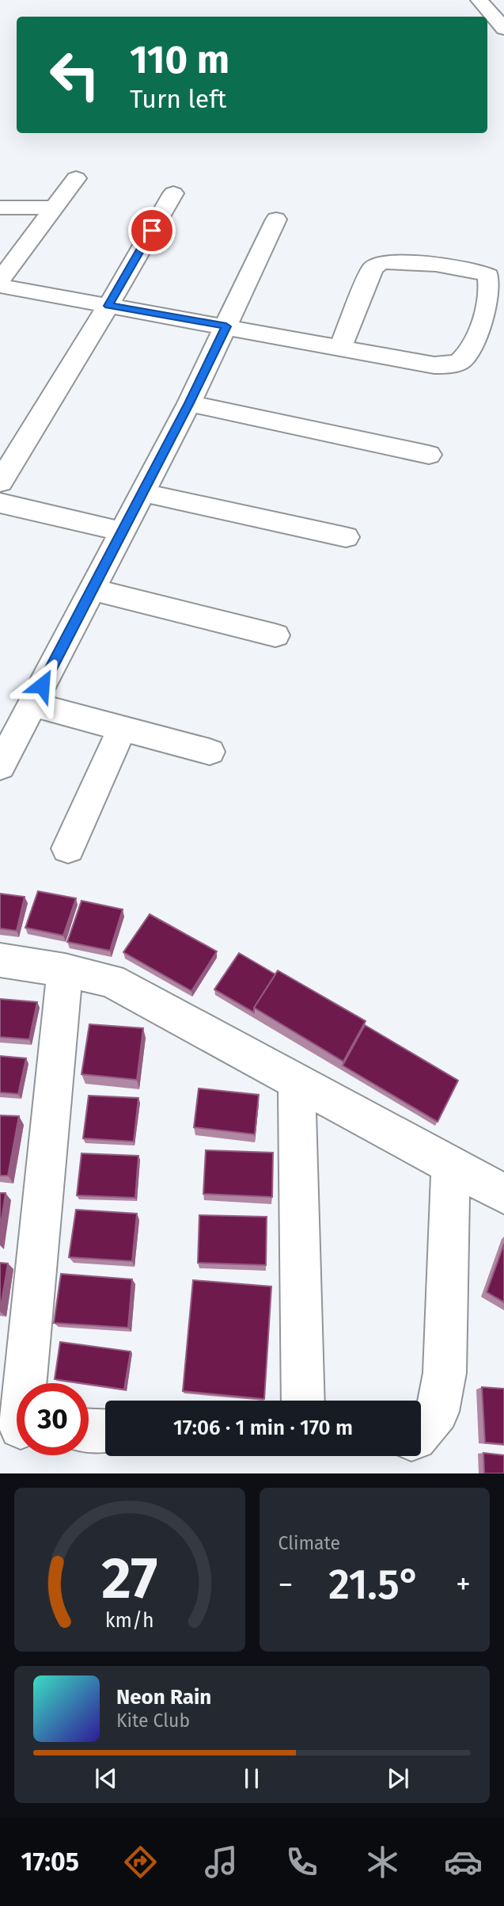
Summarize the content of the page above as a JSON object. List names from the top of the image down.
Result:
{
  "page": {
    "turn": ["110 m", "Turn left"],
    "limit": "30",
    "trip": "17:06 · 1 min · 170 m",
    "tile": "Climate",
    "heat": ["−", "21.5°", "+"],
    "song": ["Neon Rain", "Kite Club"],
    "tabs": "17:05",
    "gauge": ["27", "km/h"]
  }
}
